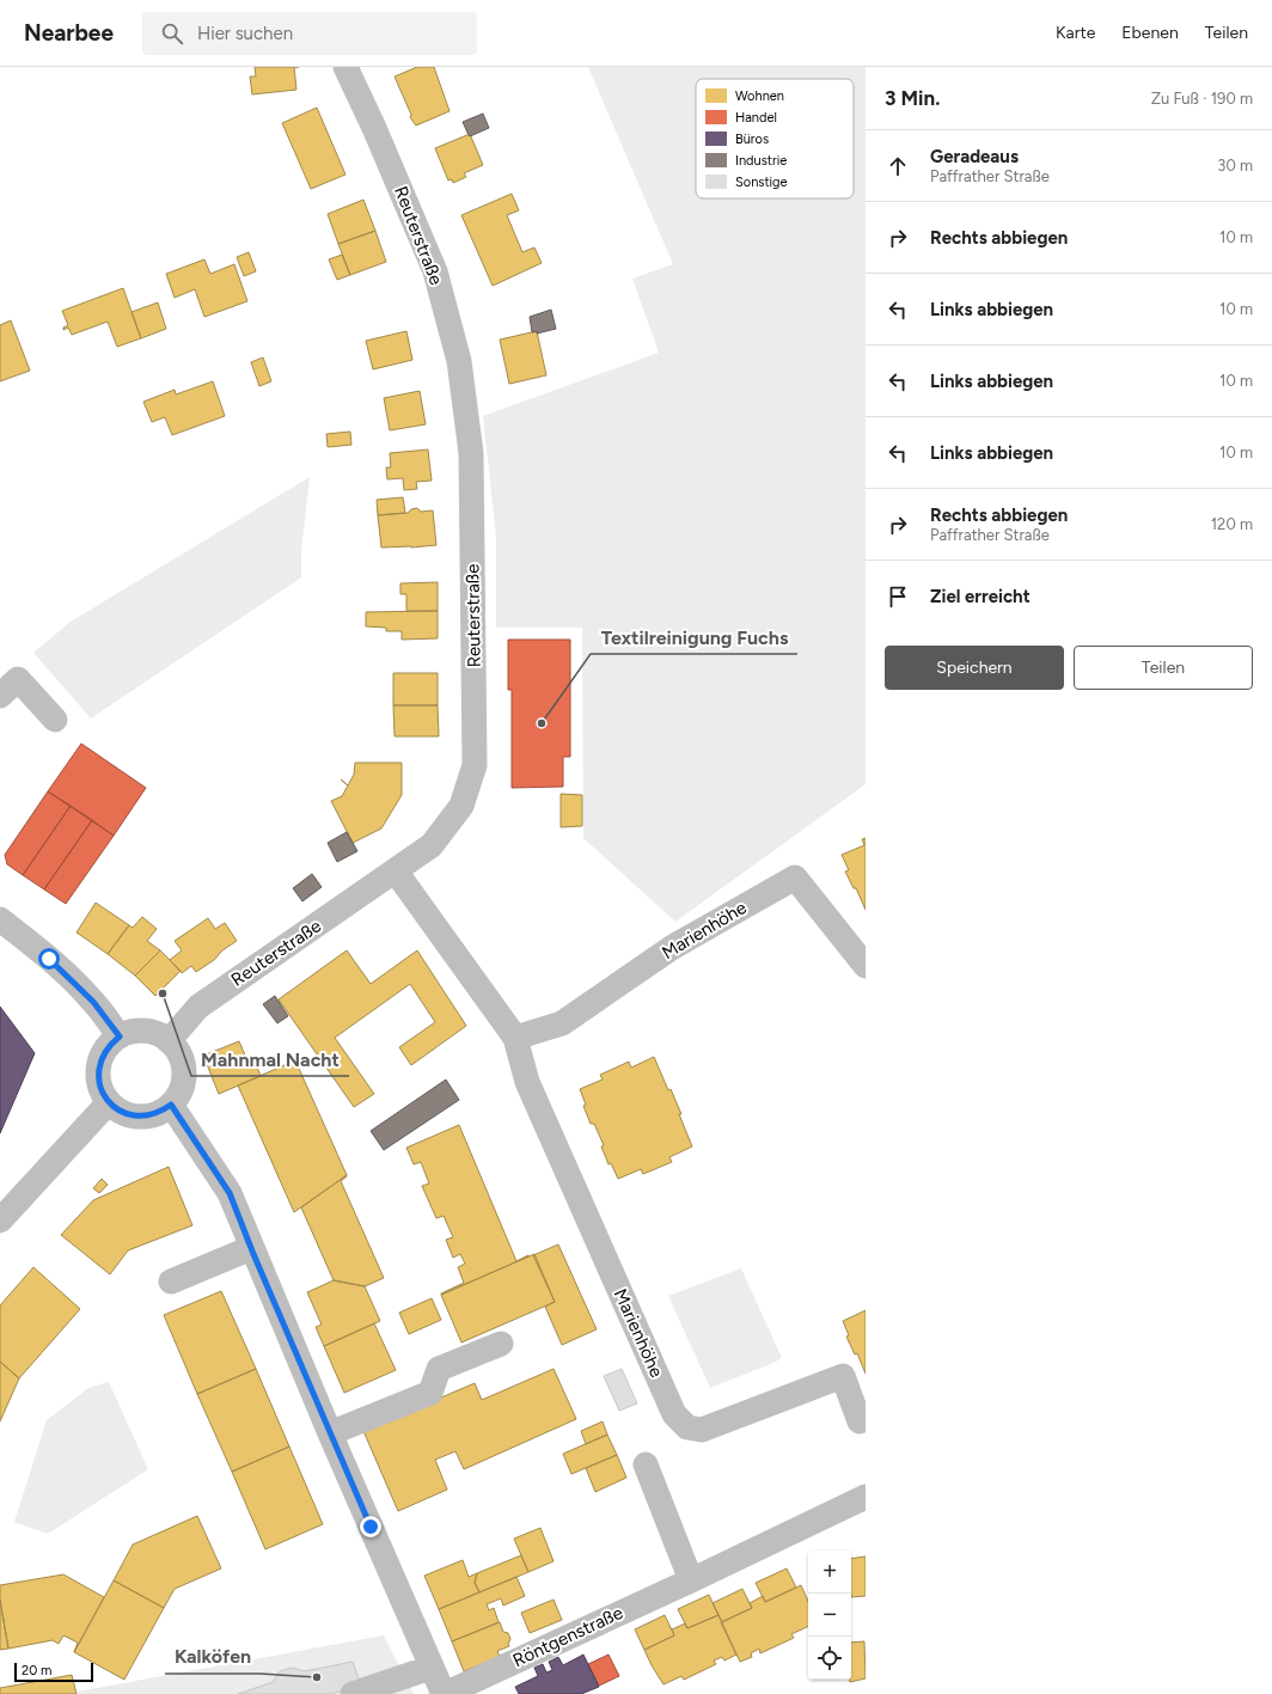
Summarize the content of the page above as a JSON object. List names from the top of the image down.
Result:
{
  "streets": {
    "street": ["Reuterstraße", "Marienhöhe", "Röntgenstraße"]
  },
  "crossings": [
    ["Reuterstraße", "Marienhöhe"]
  ],
  "places": ["Textilreinigung Fuchs", "Mahnmal Nacht", "Kalköfen"],
  "legend": [
    "Wohnen",
    "Handel",
    "Büros",
    "Industrie",
    "Sonstige"
  ],
  "scale_bar": "20 m",
  "page": {
    "header": "Nearbee",
    "search": "Hier suchen",
    "nav": ["Karte", "Ebenen", "Teilen"],
    "heading": ["3 Min.", "Zu Fuß · 190 m"],
    "list": [
      ["Geradeaus", "Paffrather Straße", "30 m"],
      ["Rechts abbiegen", "10 m"],
      ["Links abbiegen", "10 m"],
      ["Links abbiegen", "10 m"],
      ["Links abbiegen", "10 m"],
      ["Rechts abbiegen", "Paffrather Straße", "120 m"],
      "Ziel erreicht"
    ],
    "buttons": ["Speichern", "Teilen"],
    "map_buttons": ["+", "−"],
    "scale": "20 m"
  }
}
